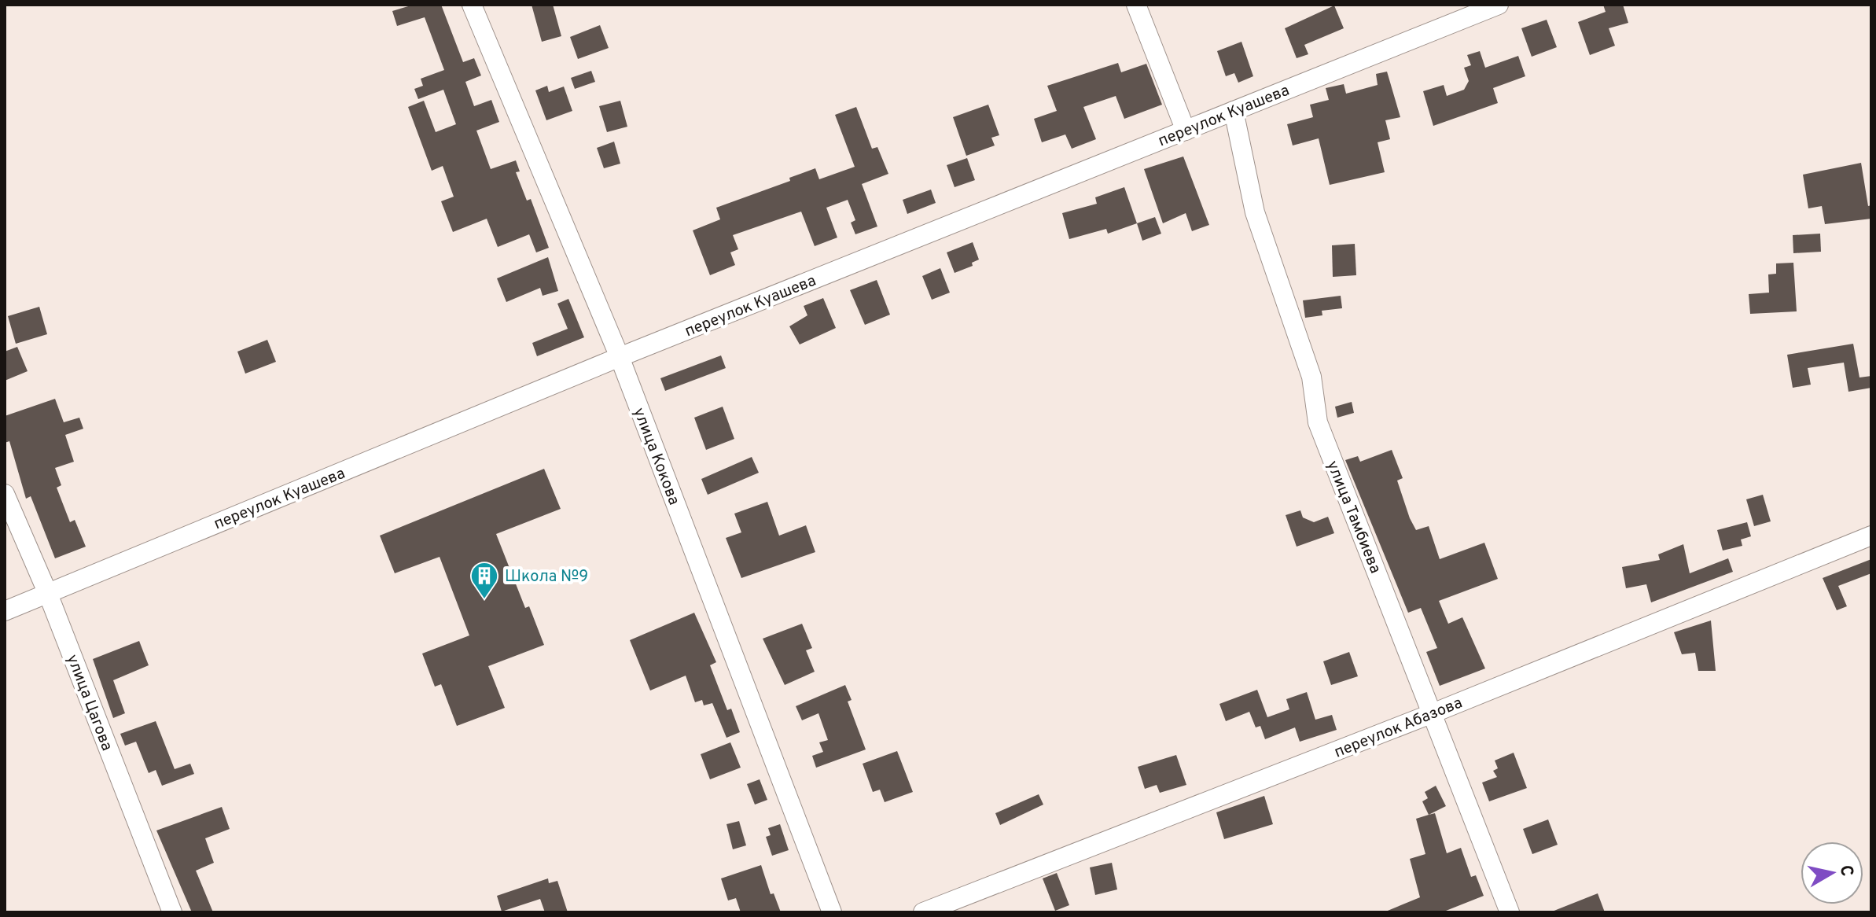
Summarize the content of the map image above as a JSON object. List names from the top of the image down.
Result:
{
  "streets": {
    "street": [
      "переулок Куашева",
      "улица Кокова",
      "улица Тамбиева",
      "улица Цагова",
      "переулок Абазова"
    ]
  },
  "crossings": [
    ["переулок Куашева", "улица Кокова"],
    ["переулок Куашева", "улица Тамбиева"],
    ["переулок Куашева", "улица Цагова"],
    ["улица Тамбиева", "переулок Абазова"]
  ],
  "places": {
    "building": ["Школа №9"]
  },
  "north": "right"
}
